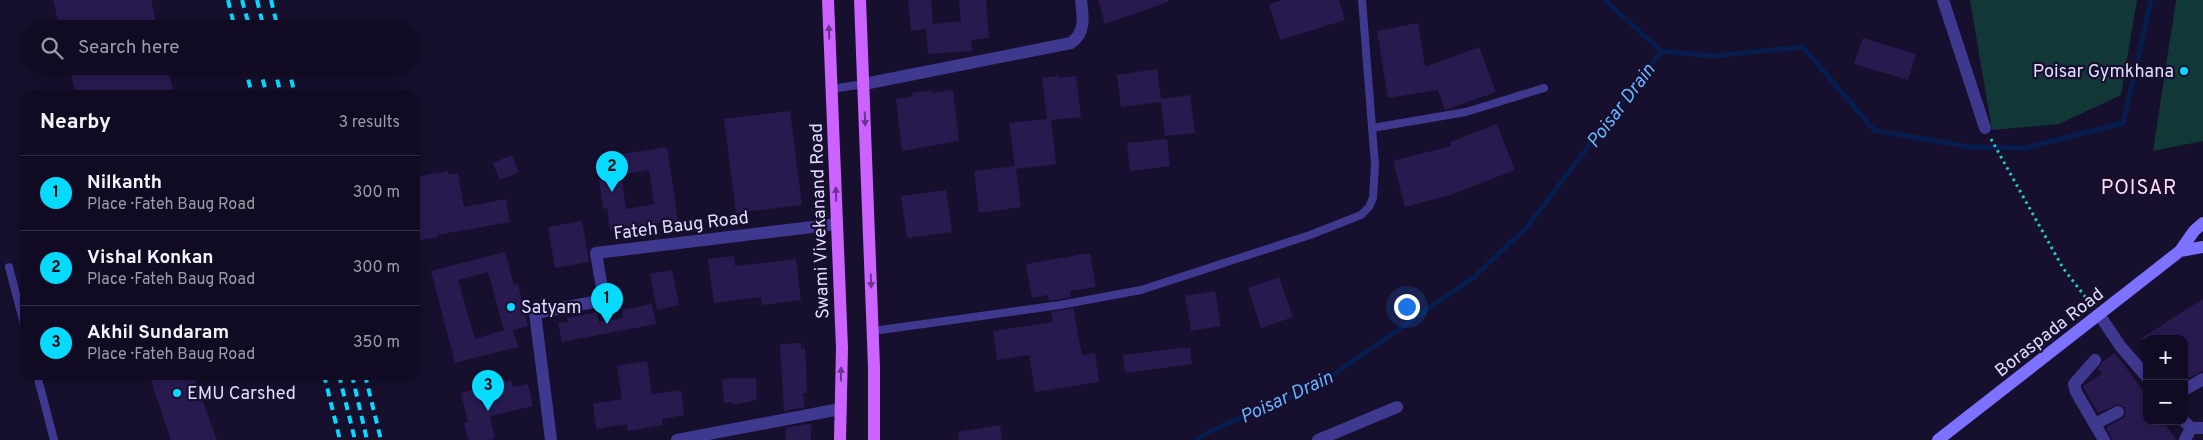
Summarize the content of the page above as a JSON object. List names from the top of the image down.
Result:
{
  "streets": {
    "main road": ["Swami Vivekanand Road", "Boraspada Road"],
    "street": ["Fateh Baug Road"]
  },
  "crossings": [
    ["Swami Vivekanand Road", "Fateh Baug Road"]
  ],
  "districts": ["POISAR"],
  "water": ["Poisar Drain"],
  "places": ["Poisar Gymkhana", "Satyam", "EMU Carshed"],
  "page": {
    "search": "Search here",
    "heading": ["Nearby", "3 results"],
    "pins": ["2", "1", "3"],
    "list": [
      {
        "mark": "1",
        "name": "Nilkanth",
        "note": "Place · Fateh Baug Road",
        "value": "300 m"
      },
      {
        "mark": "2",
        "name": "Vishal Konkan",
        "note": "Place · Fateh Baug Road",
        "value": "300 m"
      },
      {
        "mark": "3",
        "name": "Akhil Sundaram",
        "note": "Place · Fateh Baug Road",
        "value": "350 m"
      }
    ],
    "map_buttons": ["+", "−"]
  }
}
